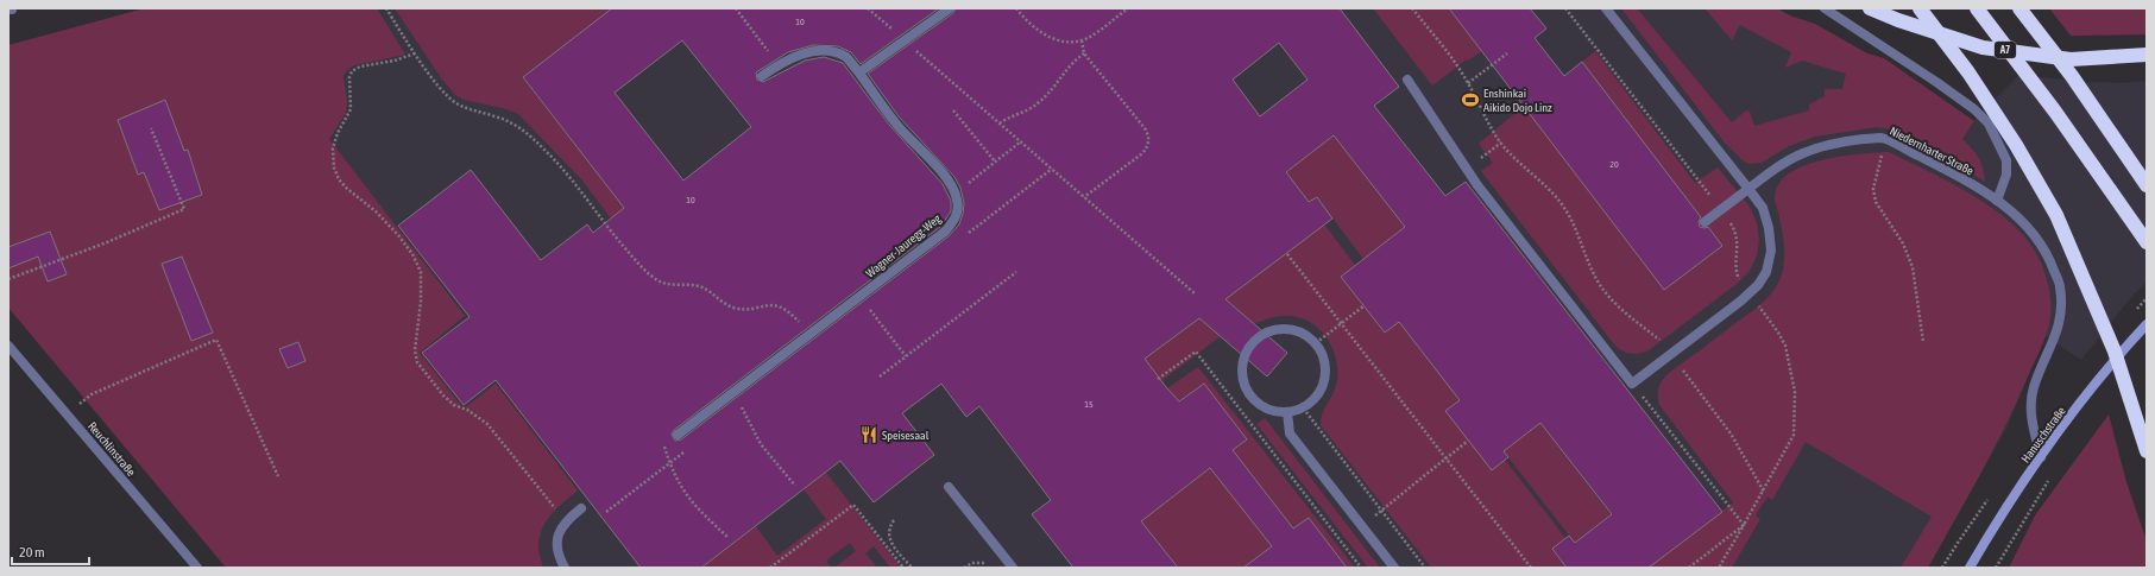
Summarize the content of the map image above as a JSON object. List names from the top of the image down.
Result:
{
  "streets": {
    "highway": ["A7"],
    "street": [
      "Niedernharter Straße",
      "Wagner-Jauregg-Weg",
      "Hanuschstraße",
      "Reuchlinstraße"
    ]
  },
  "crossings": [
    ["Niedernharter Straße", "Hanuschstraße"]
  ],
  "places": {
    "sports": ["Enshinkai Aikido Dojo Linz"],
    "restaurant": ["Speisesaal"]
  },
  "house_numbers": [
    "10",
    "20",
    "10",
    "15"
  ],
  "scale_bar": "20 m"
}
